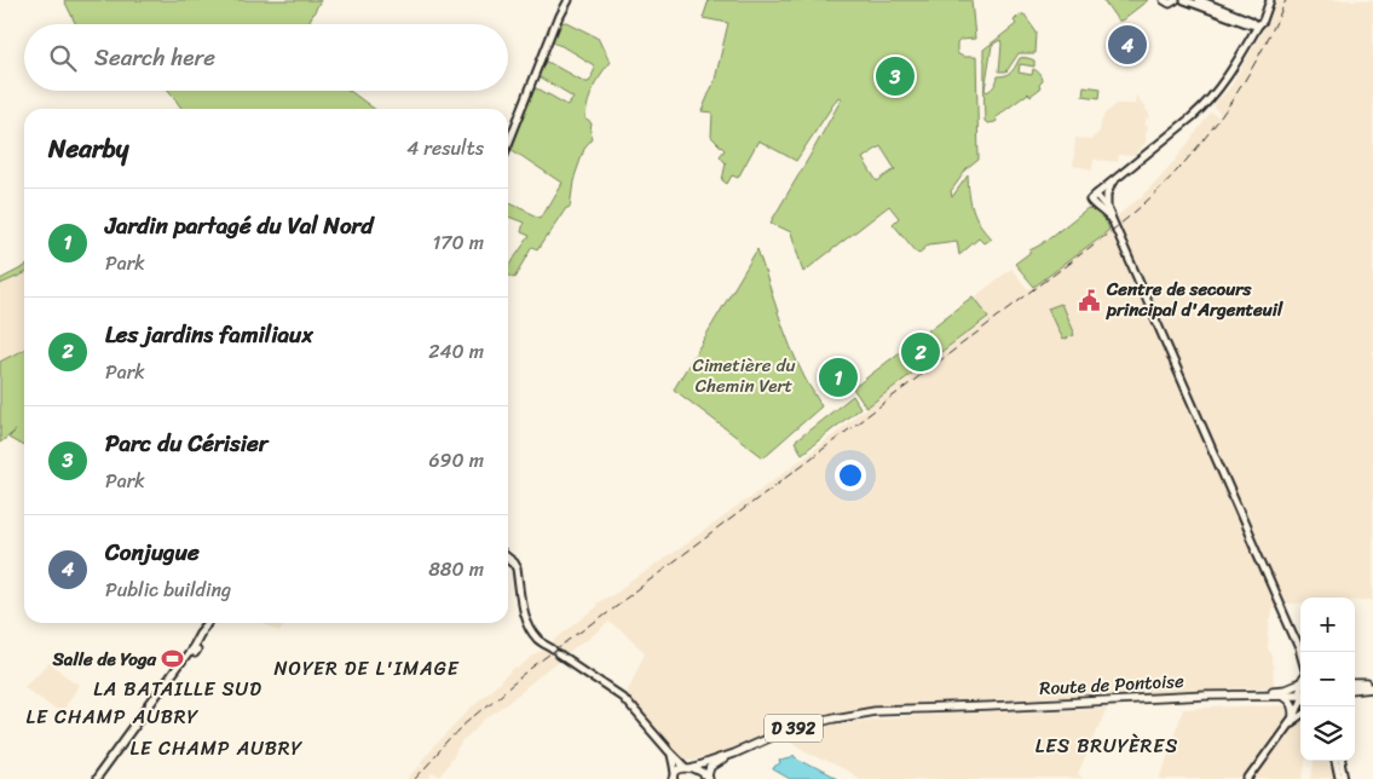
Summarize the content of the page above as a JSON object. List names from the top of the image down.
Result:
{
  "streets": {
    "main road": ["Route de Pontoise", "D 392"]
  },
  "crossings": [
    ["Route de Pontoise", "D 392"]
  ],
  "districts": [
    "NOYER DE L'IMAGE",
    "LA BATAILLE SUD",
    "LE CHAMP AUBRY",
    "LES BRUYÈRES",
    "LE CHAMP AUBRY"
  ],
  "parks": ["Cimetière du Chemin Vert"],
  "places": {
    "public building": ["Centre de secours principal d'Argenteuil"],
    "sports": ["Salle de Yoga"]
  },
  "page": {
    "pins": [
      "4",
      "3",
      "2",
      "1"
    ],
    "search": "Search here",
    "heading": ["Nearby", "4 results"],
    "list": [
      {
        "mark": "1",
        "name": "Jardin partagé du Val Nord",
        "note": "Park",
        "value": "170 m"
      },
      {
        "mark": "2",
        "name": "Les jardins familiaux",
        "note": "Park",
        "value": "240 m"
      },
      {
        "mark": "3",
        "name": "Parc du Cérisier",
        "note": "Park",
        "value": "690 m"
      },
      {
        "mark": "4",
        "name": "Conjugue",
        "note": "Public building",
        "value": "880 m"
      }
    ],
    "map_buttons": ["+", "−"]
  }
}
